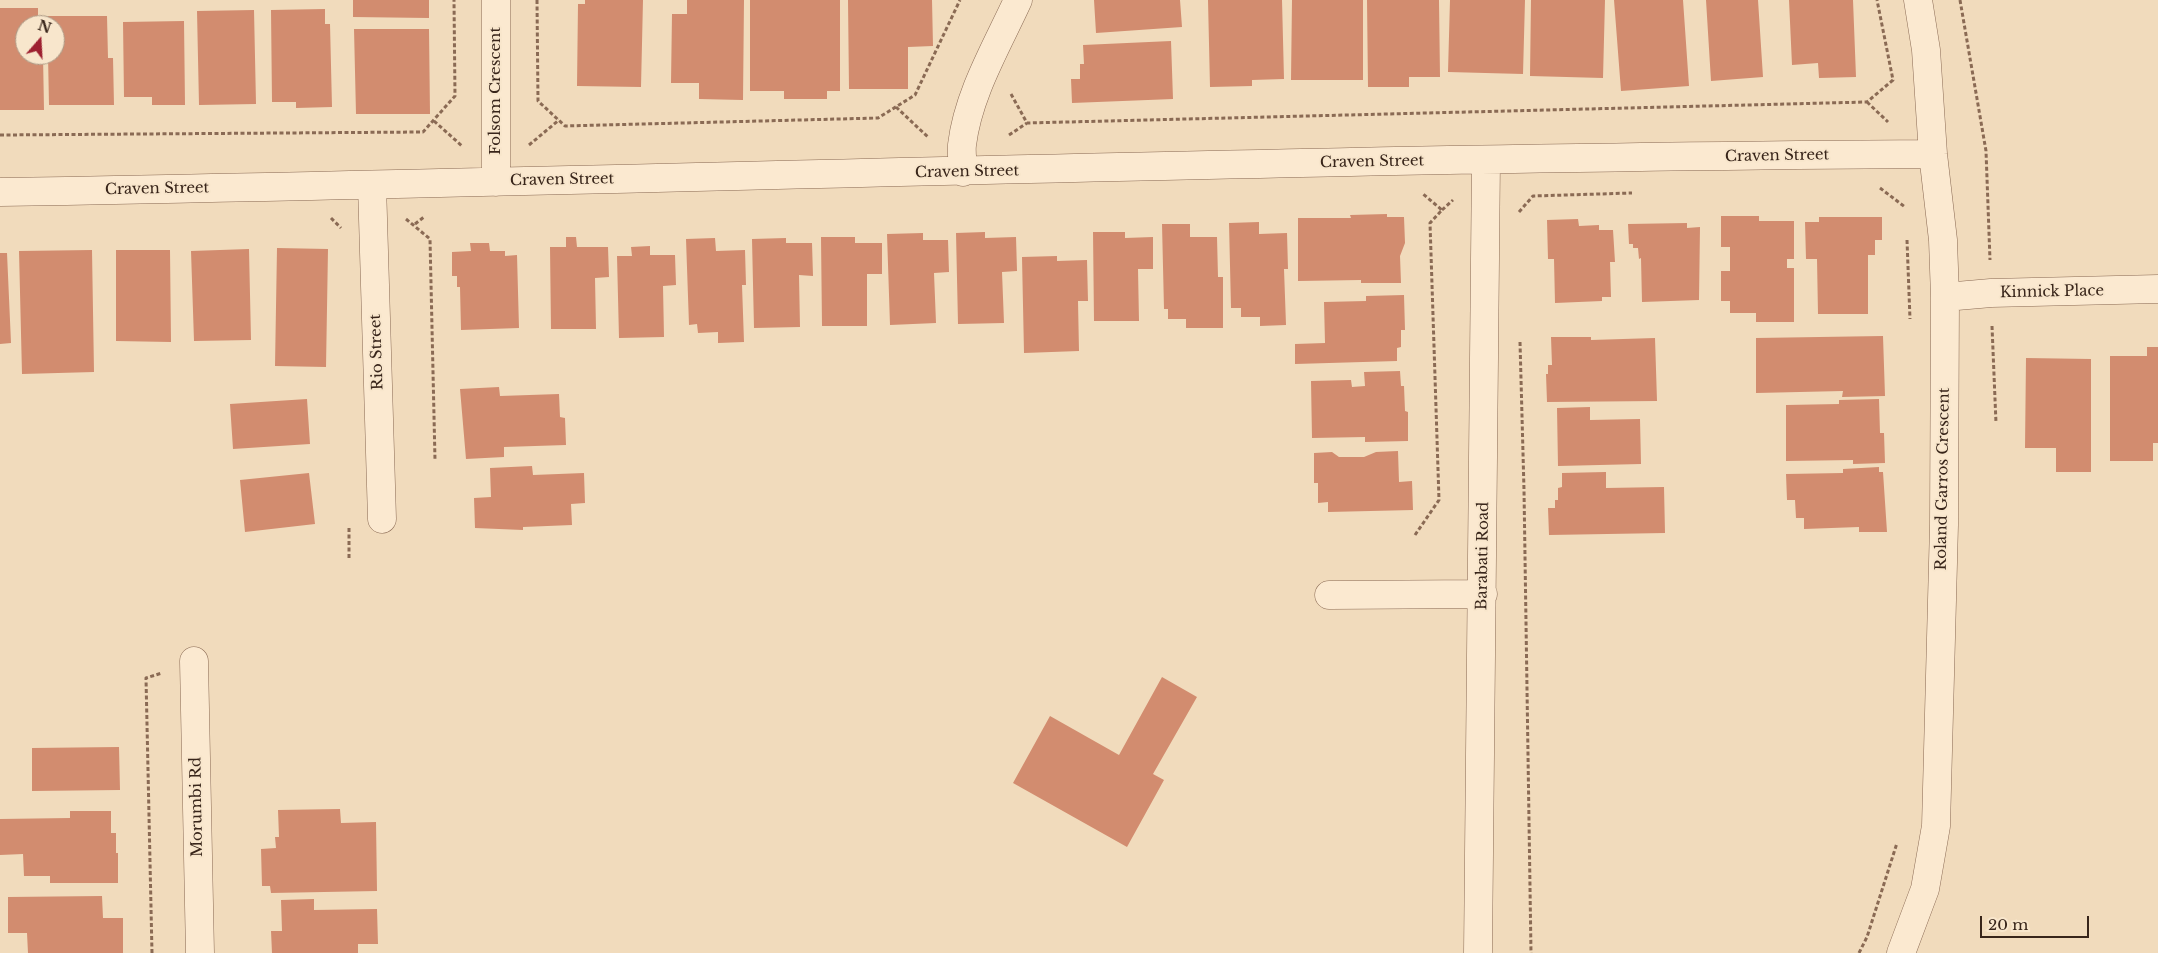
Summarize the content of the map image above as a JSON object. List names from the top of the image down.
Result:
{
  "streets": {
    "street": [
      "Folsom Crescent",
      "Craven Street",
      "Kinnick Place",
      "Rio Street",
      "Roland Garros Crescent",
      "Barabati Road",
      "Morumbi Rd"
    ]
  },
  "crossings": [
    ["Folsom Crescent", "Craven Street"],
    ["Craven Street", "Rio Street"],
    ["Craven Street", "Roland Garros Crescent"],
    ["Craven Street", "Barabati Road"],
    ["Kinnick Place", "Roland Garros Crescent"]
  ],
  "scale_bar": "20 m",
  "north": "top"
}
